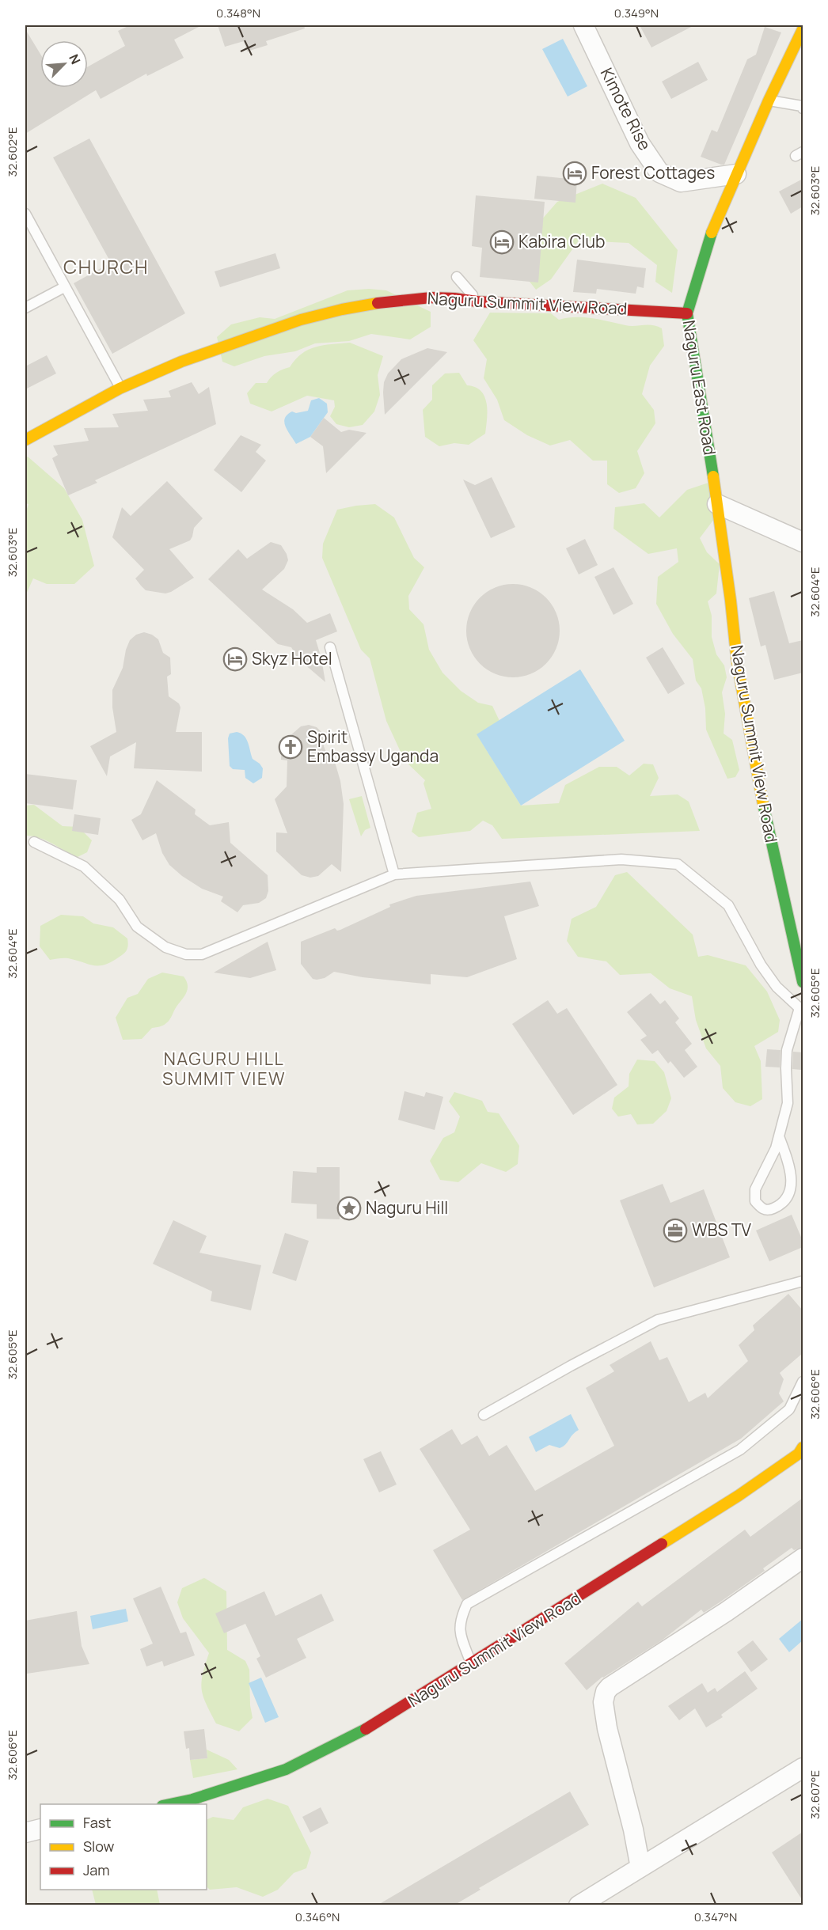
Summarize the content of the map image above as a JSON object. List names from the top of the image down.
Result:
{
  "streets": {
    "street": ["Kimote Rise", "Naguru Summit View Road", "Naguru East Road"]
  },
  "crossings": [
    ["Kimote Rise", "Naguru East Road"],
    ["Naguru Summit View Road", "Naguru East Road"]
  ],
  "districts": ["CHURCH", "NAGURU HILL SUMMIT VIEW"],
  "places": {
    "hotel": ["Forest Cottages", "Kabira Club", "Skyz Hotel"],
    "church": ["Spirit Embassy Uganda"],
    "place": ["Naguru Hill"],
    "office": ["WBS TV"]
  },
  "legend": ["Fast", "Slow", "Jam"],
  "north": "top right",
  "coordinates": [
    "0.348°N",
    "0.349°N",
    "32.602°E",
    "32.603°E",
    "32.604°E",
    "32.605°E",
    "32.606°E",
    "32.607°E",
    "0.346°N",
    "0.347°N"
  ]
}
